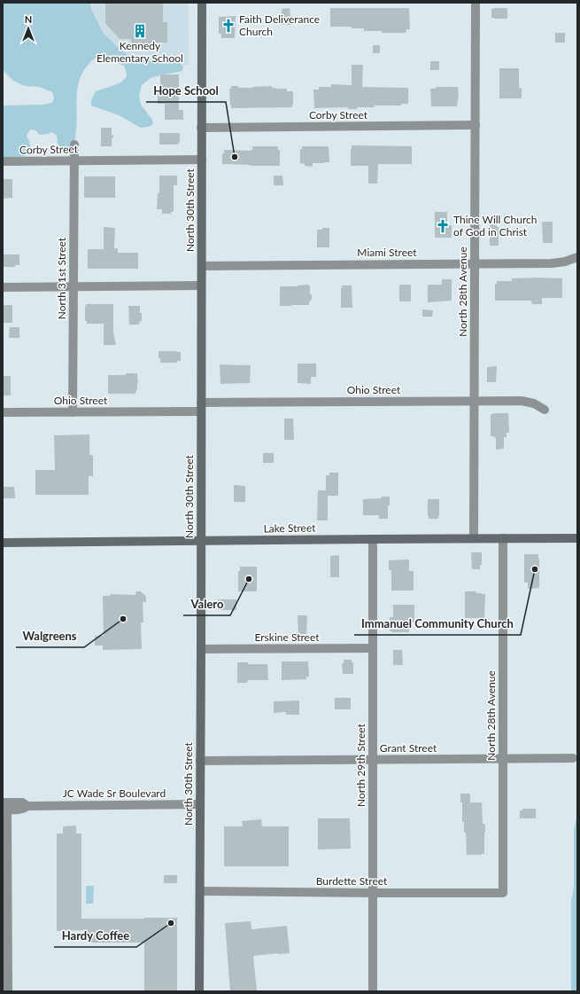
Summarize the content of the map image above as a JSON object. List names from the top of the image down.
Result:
{
  "streets": {
    "main road": ["North 30th Street", "Lake Street"],
    "street": [
      "Corby Street",
      "Miami Street",
      "North 31st Street",
      "North 28th Avenue",
      "Ohio Street",
      "Erskine Street",
      "Grant Street",
      "North 29th Street",
      "JC Wade Sr Boulevard",
      "Burdette Street"
    ]
  },
  "crossings": [
    ["Corby Street", "North 30th Street"],
    ["Corby Street", "North 31st Street"],
    ["Corby Street", "North 28th Avenue"],
    ["North 30th Street", "Miami Street"],
    ["North 30th Street", "Ohio Street"],
    ["North 30th Street", "Lake Street"],
    ["North 30th Street", "Erskine Street"],
    ["North 30th Street", "Grant Street"],
    ["North 30th Street", "JC Wade Sr Boulevard"],
    ["North 30th Street", "Burdette Street"],
    ["Miami Street", "North 28th Avenue"],
    ["North 31st Street", "Ohio Street"],
    ["North 28th Avenue", "Ohio Street"],
    ["North 28th Avenue", "Lake Street"],
    ["North 28th Avenue", "Grant Street"],
    ["North 28th Avenue", "Burdette Street"],
    ["Lake Street", "North 29th Street"],
    ["Erskine Street", "North 29th Street"],
    ["Grant Street", "North 29th Street"],
    ["North 29th Street", "Burdette Street"]
  ],
  "places": {
    "church": ["Faith Deliverance Church", "Thine Will Church of God in Christ"],
    "building": ["Kennedy Elementary School"],
    "other": [
      "Hope School",
      "Immanuel Community Church",
      "Valero",
      "Walgreens",
      "Hardy Coffee"
    ]
  },
  "north": "top"
}
